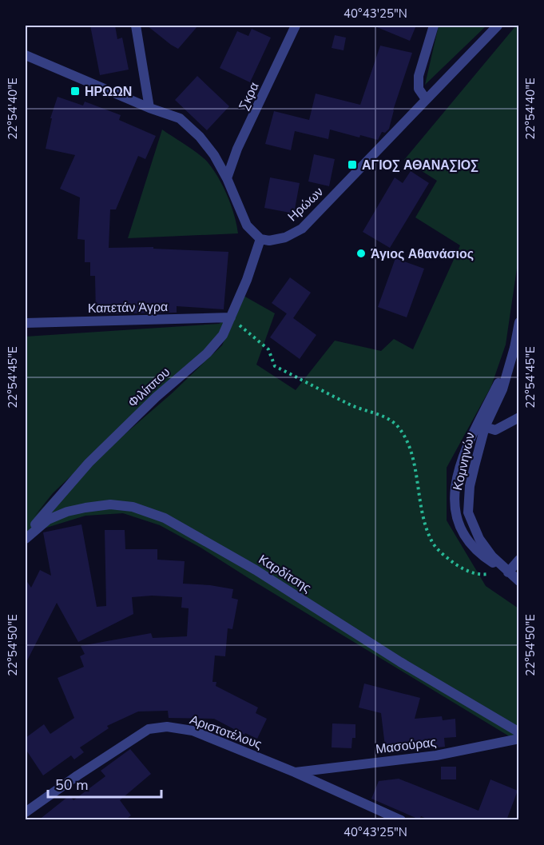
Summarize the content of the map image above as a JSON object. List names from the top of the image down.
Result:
{
  "streets": {
    "street": [
      "Σκρα",
      "Ηρώων",
      "Καπετάν Άγρα",
      "Φιλίππου",
      "Κομνηνών",
      "Καρδίτσης",
      "Αριστοτέλους",
      "Μασούρας"
    ]
  },
  "crossings": [
    ["Ηρώων", "Φιλίππου"],
    ["Καπετάν Άγρα", "Φιλίππου"],
    ["Φιλίππου", "Καρδίτσης"],
    ["Αριστοτέλους", "Μασούρας"]
  ],
  "places": {
    "transit": ["ΗΡΩΩΝ", "ΑΓΙΟΣ ΑΘΑΝΑΣΙΟΣ"],
    "other": ["Άγιος Αθανάσιος"]
  },
  "scale_bar": "50 m",
  "coordinates": [
    "40°43'25\"N",
    "22°54'40\"E",
    "22°54'45\"E",
    "22°54'50\"E"
  ]
}
